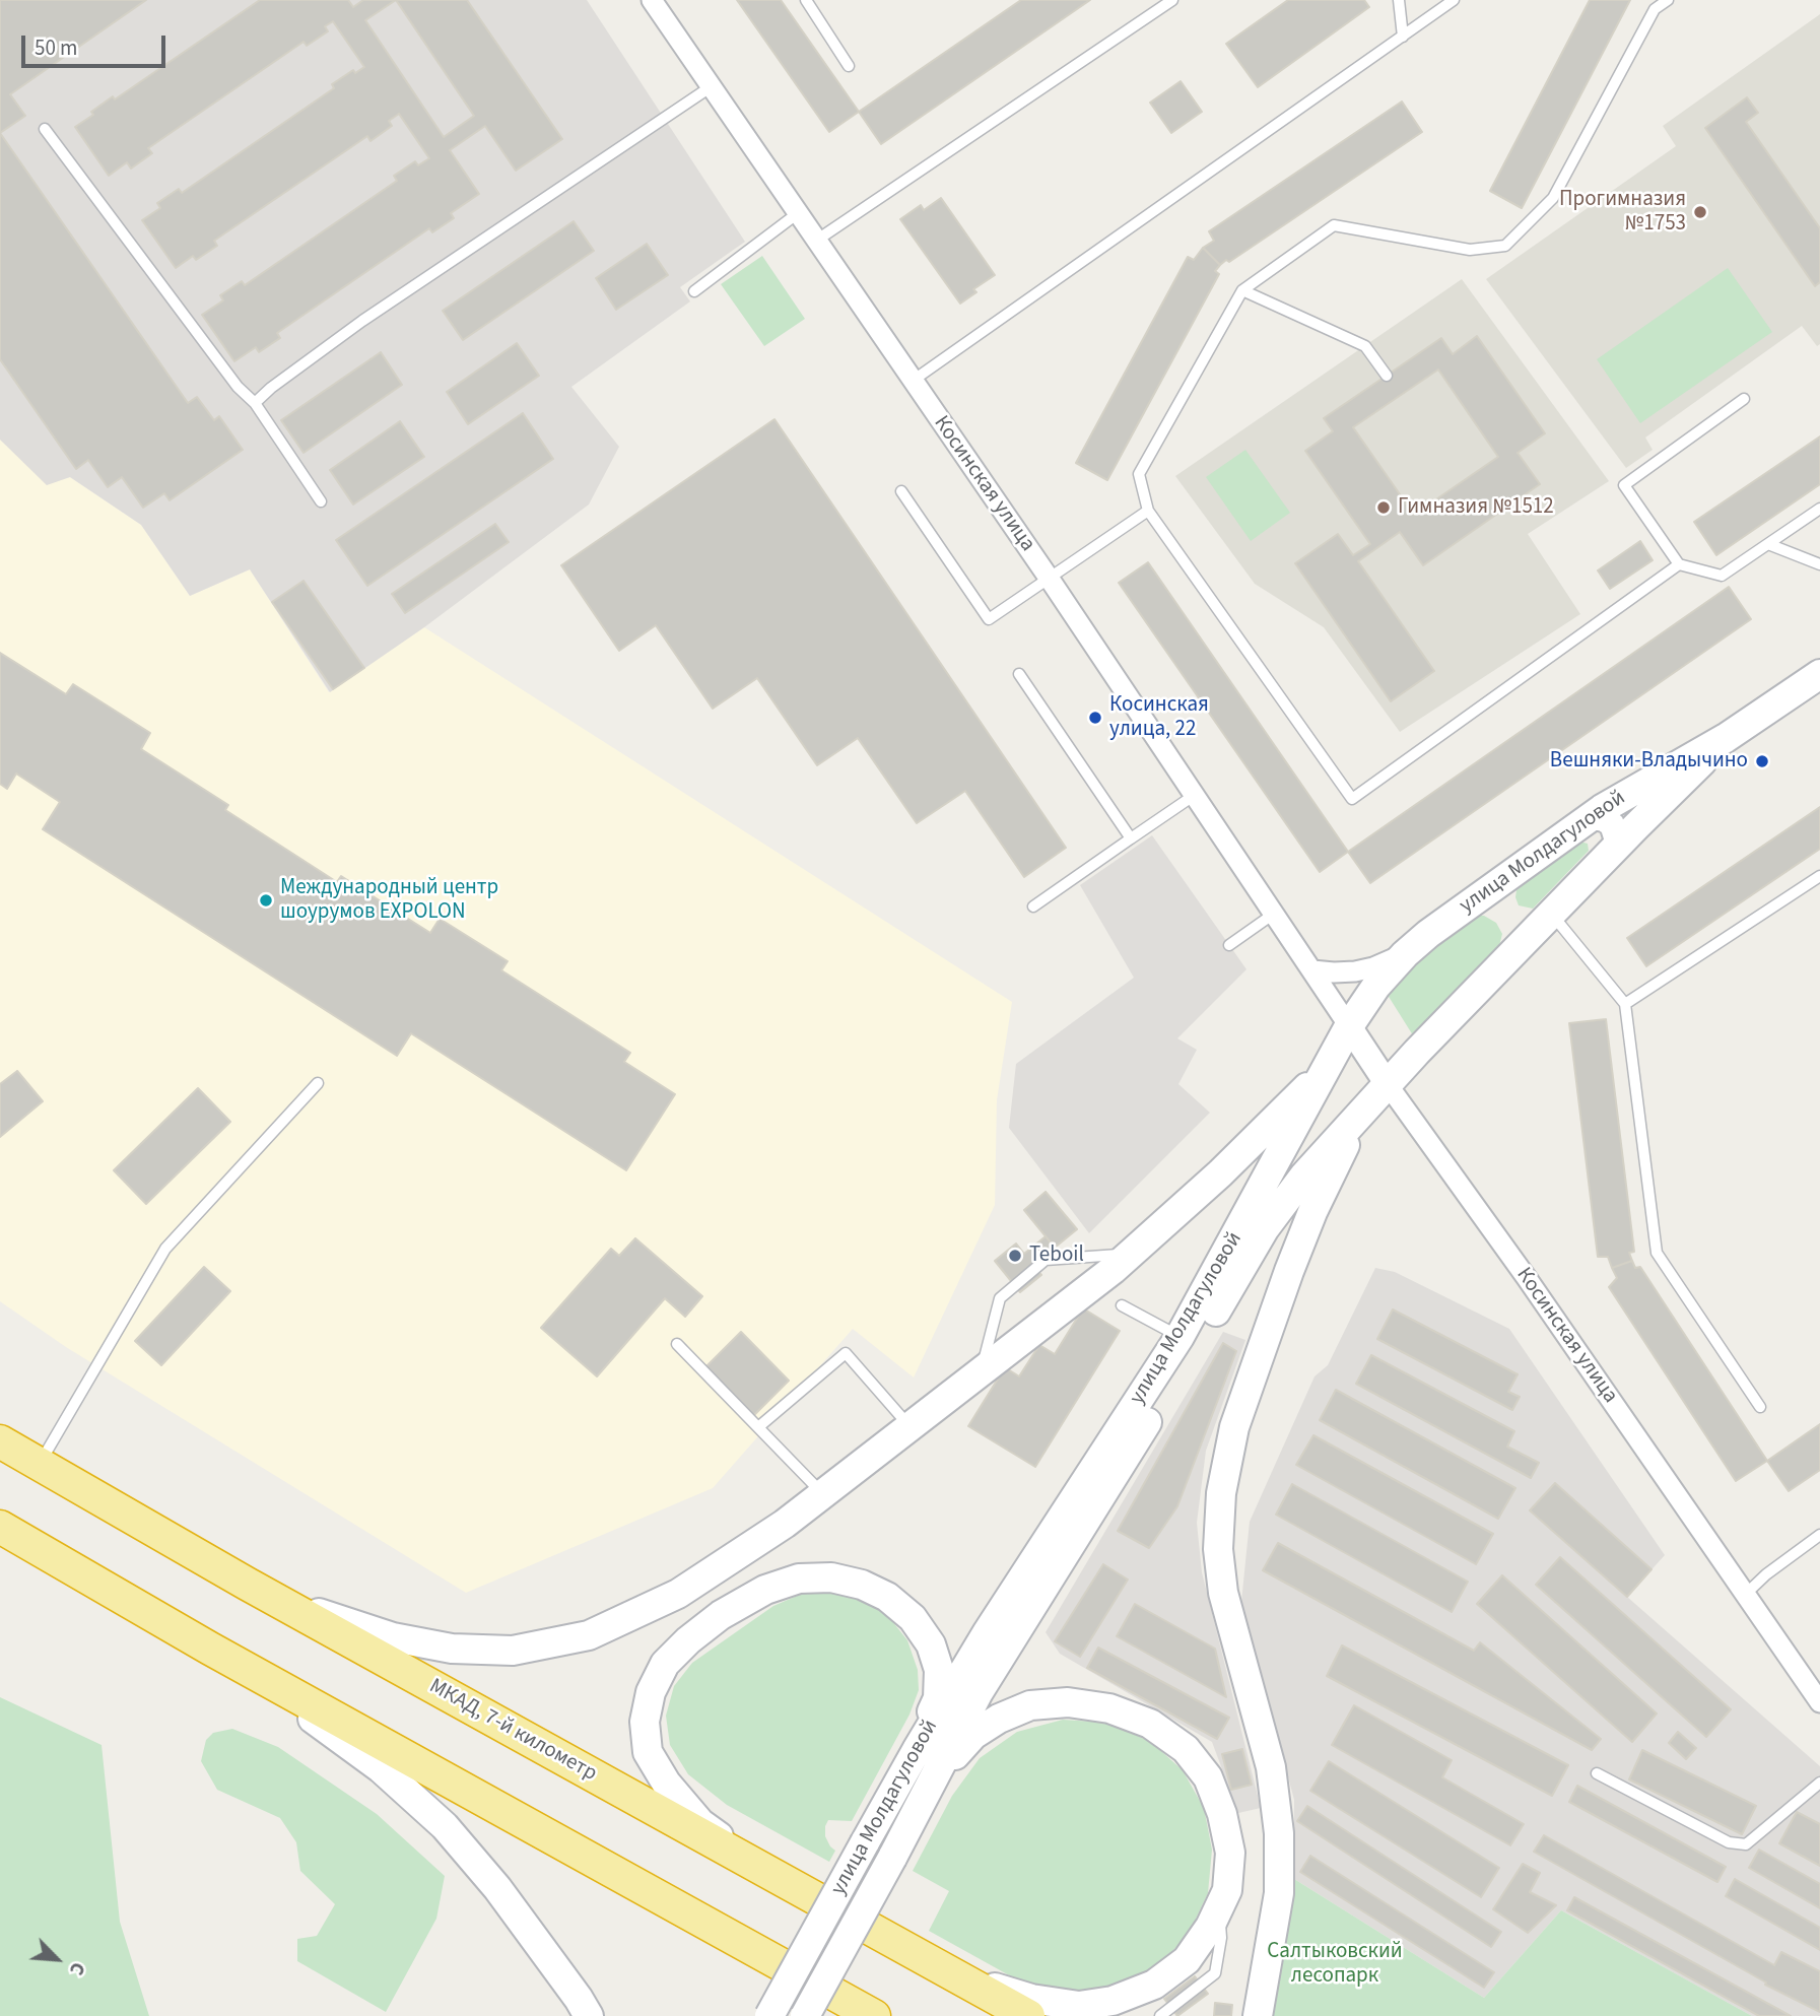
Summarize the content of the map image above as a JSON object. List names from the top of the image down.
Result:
{
  "streets": {
    "highway": ["МКАД, 7-й километр"],
    "main road": ["улица Молдагуловой"],
    "street": ["Косинская улица"]
  },
  "crossings": [
    ["Косинская улица", "улица Молдагуловой"]
  ],
  "parks": ["Салтыковский лесопарк"],
  "places": [
    "Прогимназия №1753",
    "Гимназия №1512",
    "Косинская улица, 22",
    "Вешняки-Владычино",
    "Международный центр шоурумов EXPOLON",
    "Teboil"
  ],
  "scale_bar": "50 m",
  "north": "bottom right"
}
